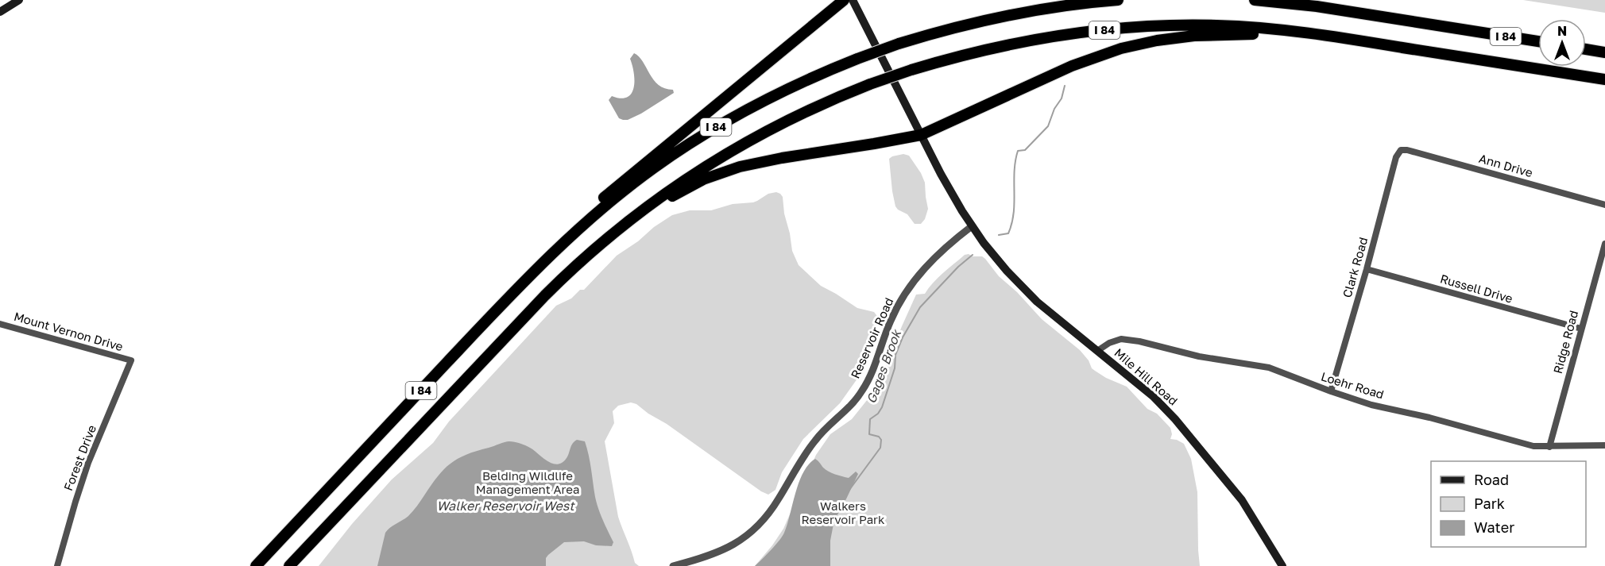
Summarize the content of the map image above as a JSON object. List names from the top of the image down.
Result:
{
  "streets": {
    "highway": ["I 84"],
    "main road": ["Mile Hill Road"],
    "street": [
      "Ann Drive",
      "Clark Road",
      "Russell Drive",
      "Mount Vernon Drive",
      "Reservoir Road",
      "Ridge Road",
      "Loehr Road",
      "Forest Drive"
    ]
  },
  "crossings": [
    ["Ann Drive", "Clark Road"],
    ["Clark Road", "Russell Drive"],
    ["Clark Road", "Loehr Road"],
    ["Russell Drive", "Ridge Road"],
    ["Mount Vernon Drive", "Forest Drive"],
    ["Reservoir Road", "Mile Hill Road"],
    ["Ridge Road", "Loehr Road"],
    ["Mile Hill Road", "Loehr Road"]
  ],
  "water": ["Gages Brook", "Walker Reservoir West"],
  "parks": ["Belding Wildlife Management Area", "Walkers Reservoir Park"],
  "legend": ["Road", "Park", "Water"],
  "north": "top"
}
